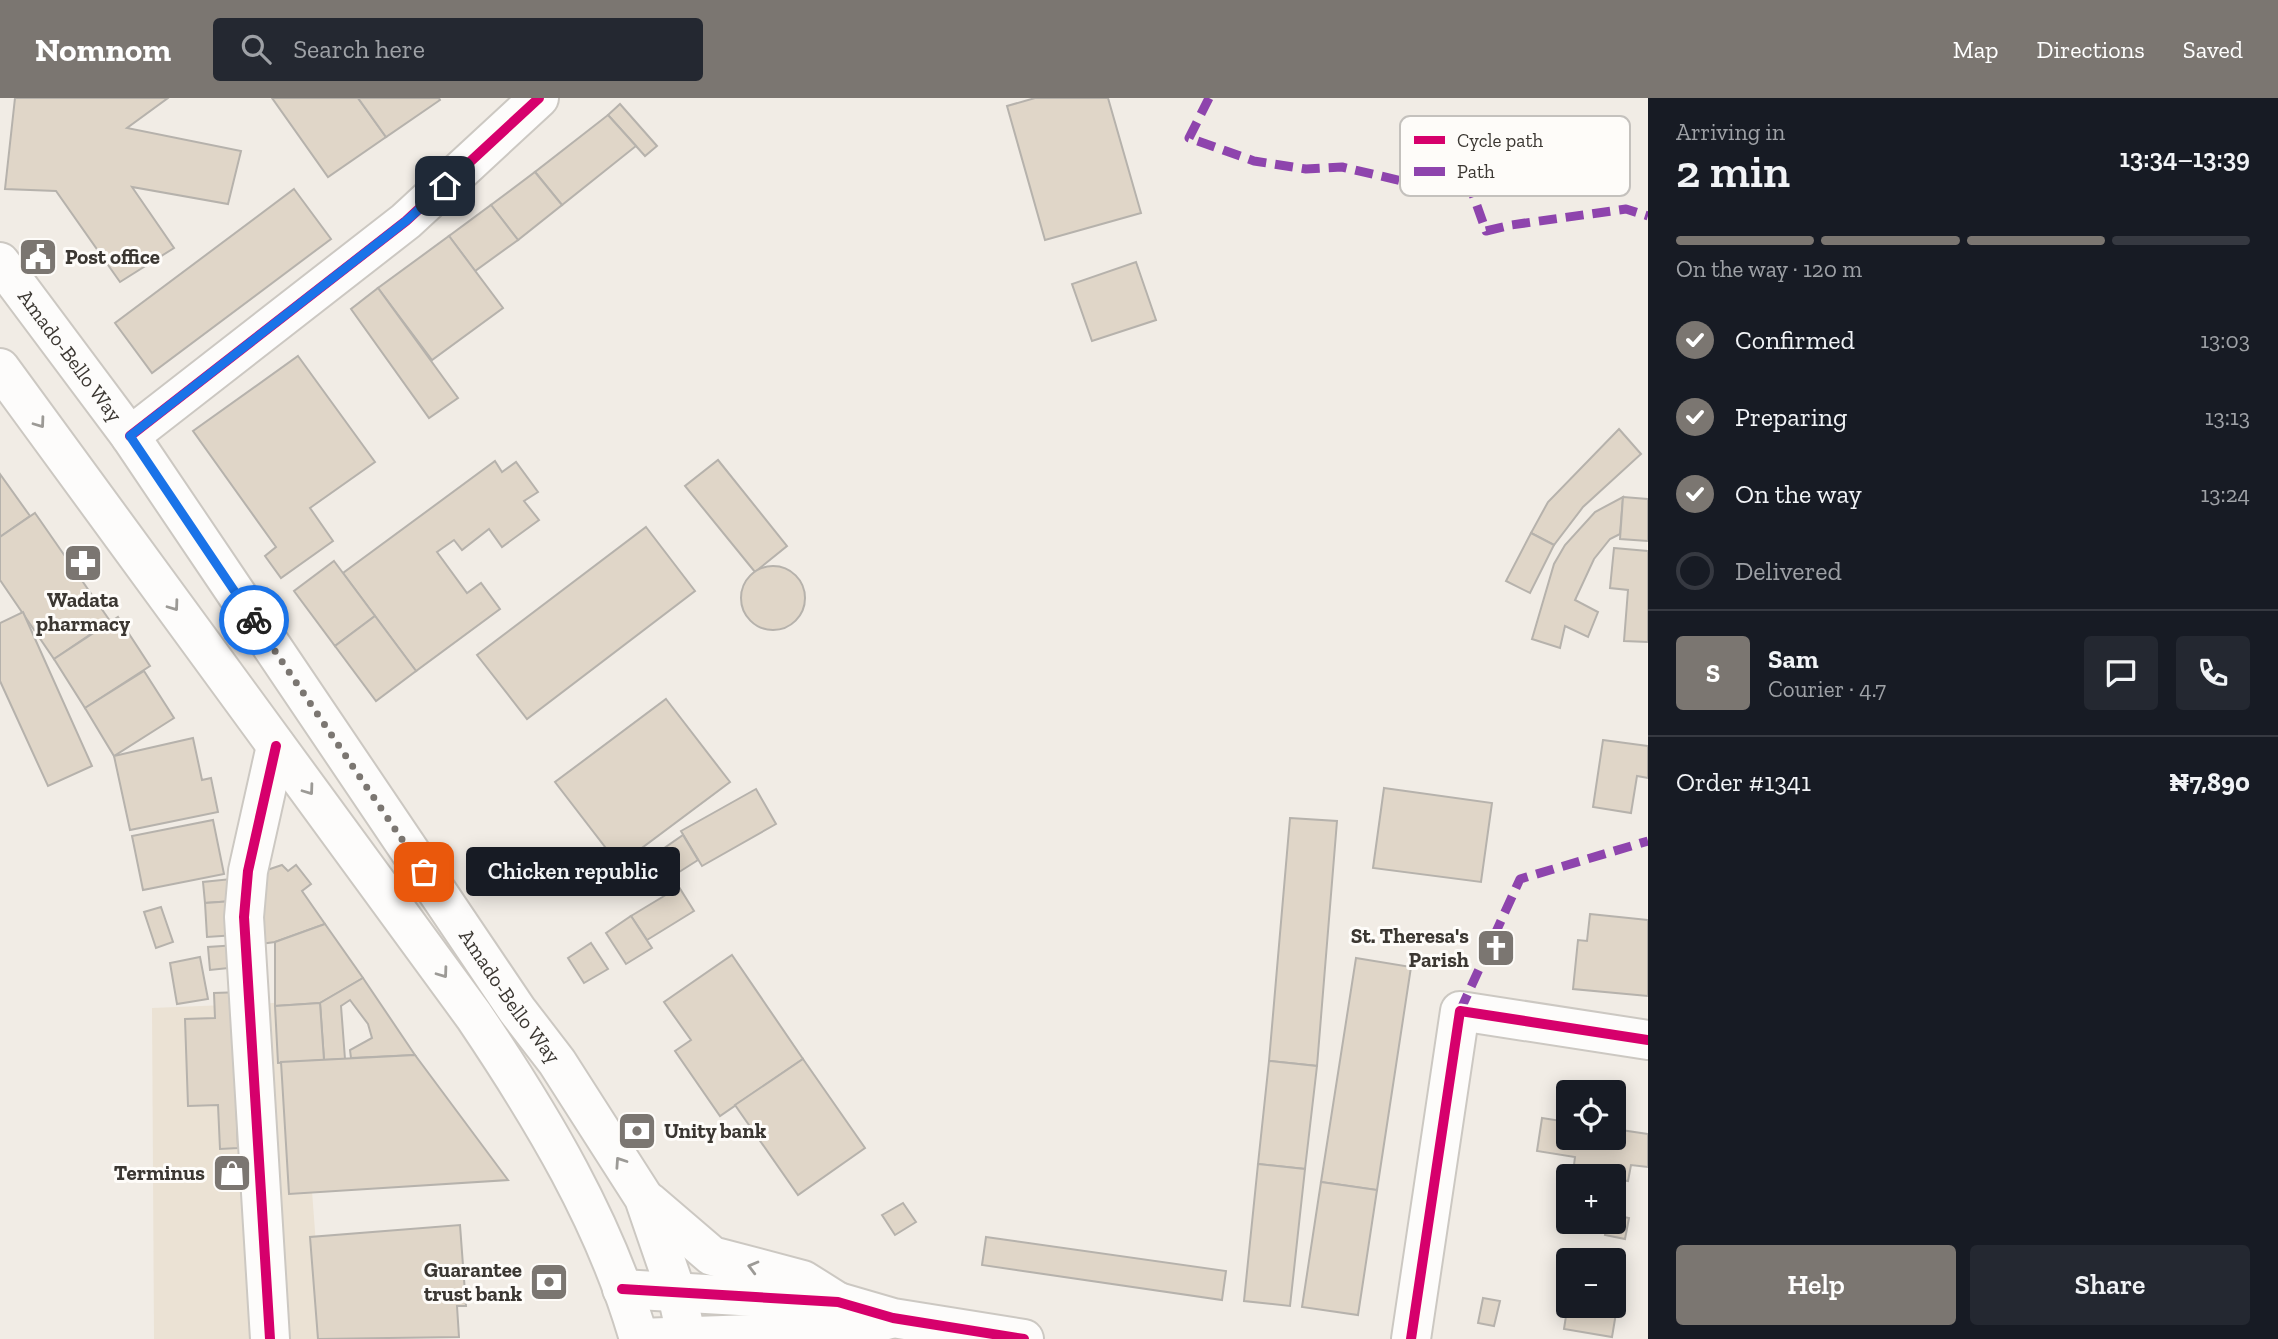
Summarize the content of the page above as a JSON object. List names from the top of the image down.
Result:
{
  "streets": {
    "main road": ["Amado-Bello Way"]
  },
  "places": {
    "public building": ["Post office"],
    "pharmacy": ["Wadata pharmacy"],
    "other": ["Chicken republic"],
    "church": ["St. Theresa's Parish"],
    "bank": ["Unity bank", "Guarantee trust bank"],
    "shop": ["Terminus"]
  },
  "legend": ["Cycle path", "Path"],
  "page": {
    "header": "Nomnom",
    "search": "Search here",
    "nav": ["Map", "Directions", "Saved"],
    "heading": ["2 min", "Arriving in", "13:34–13:39"],
    "panel": [
      "Sam",
      "Courier · 4.7",
      "Order #1341",
      "₦7,890"
    ],
    "bar": "On the way · 120 m",
    "list": [
      ["Confirmed", "13:03"],
      ["Preparing", "13:13"],
      ["On the way", "13:24"],
      "Delivered"
    ],
    "round": "S",
    "bubble": "Chicken republic",
    "map_buttons": ["+", "−"],
    "buttons": ["Help", "Share"]
  }
}
